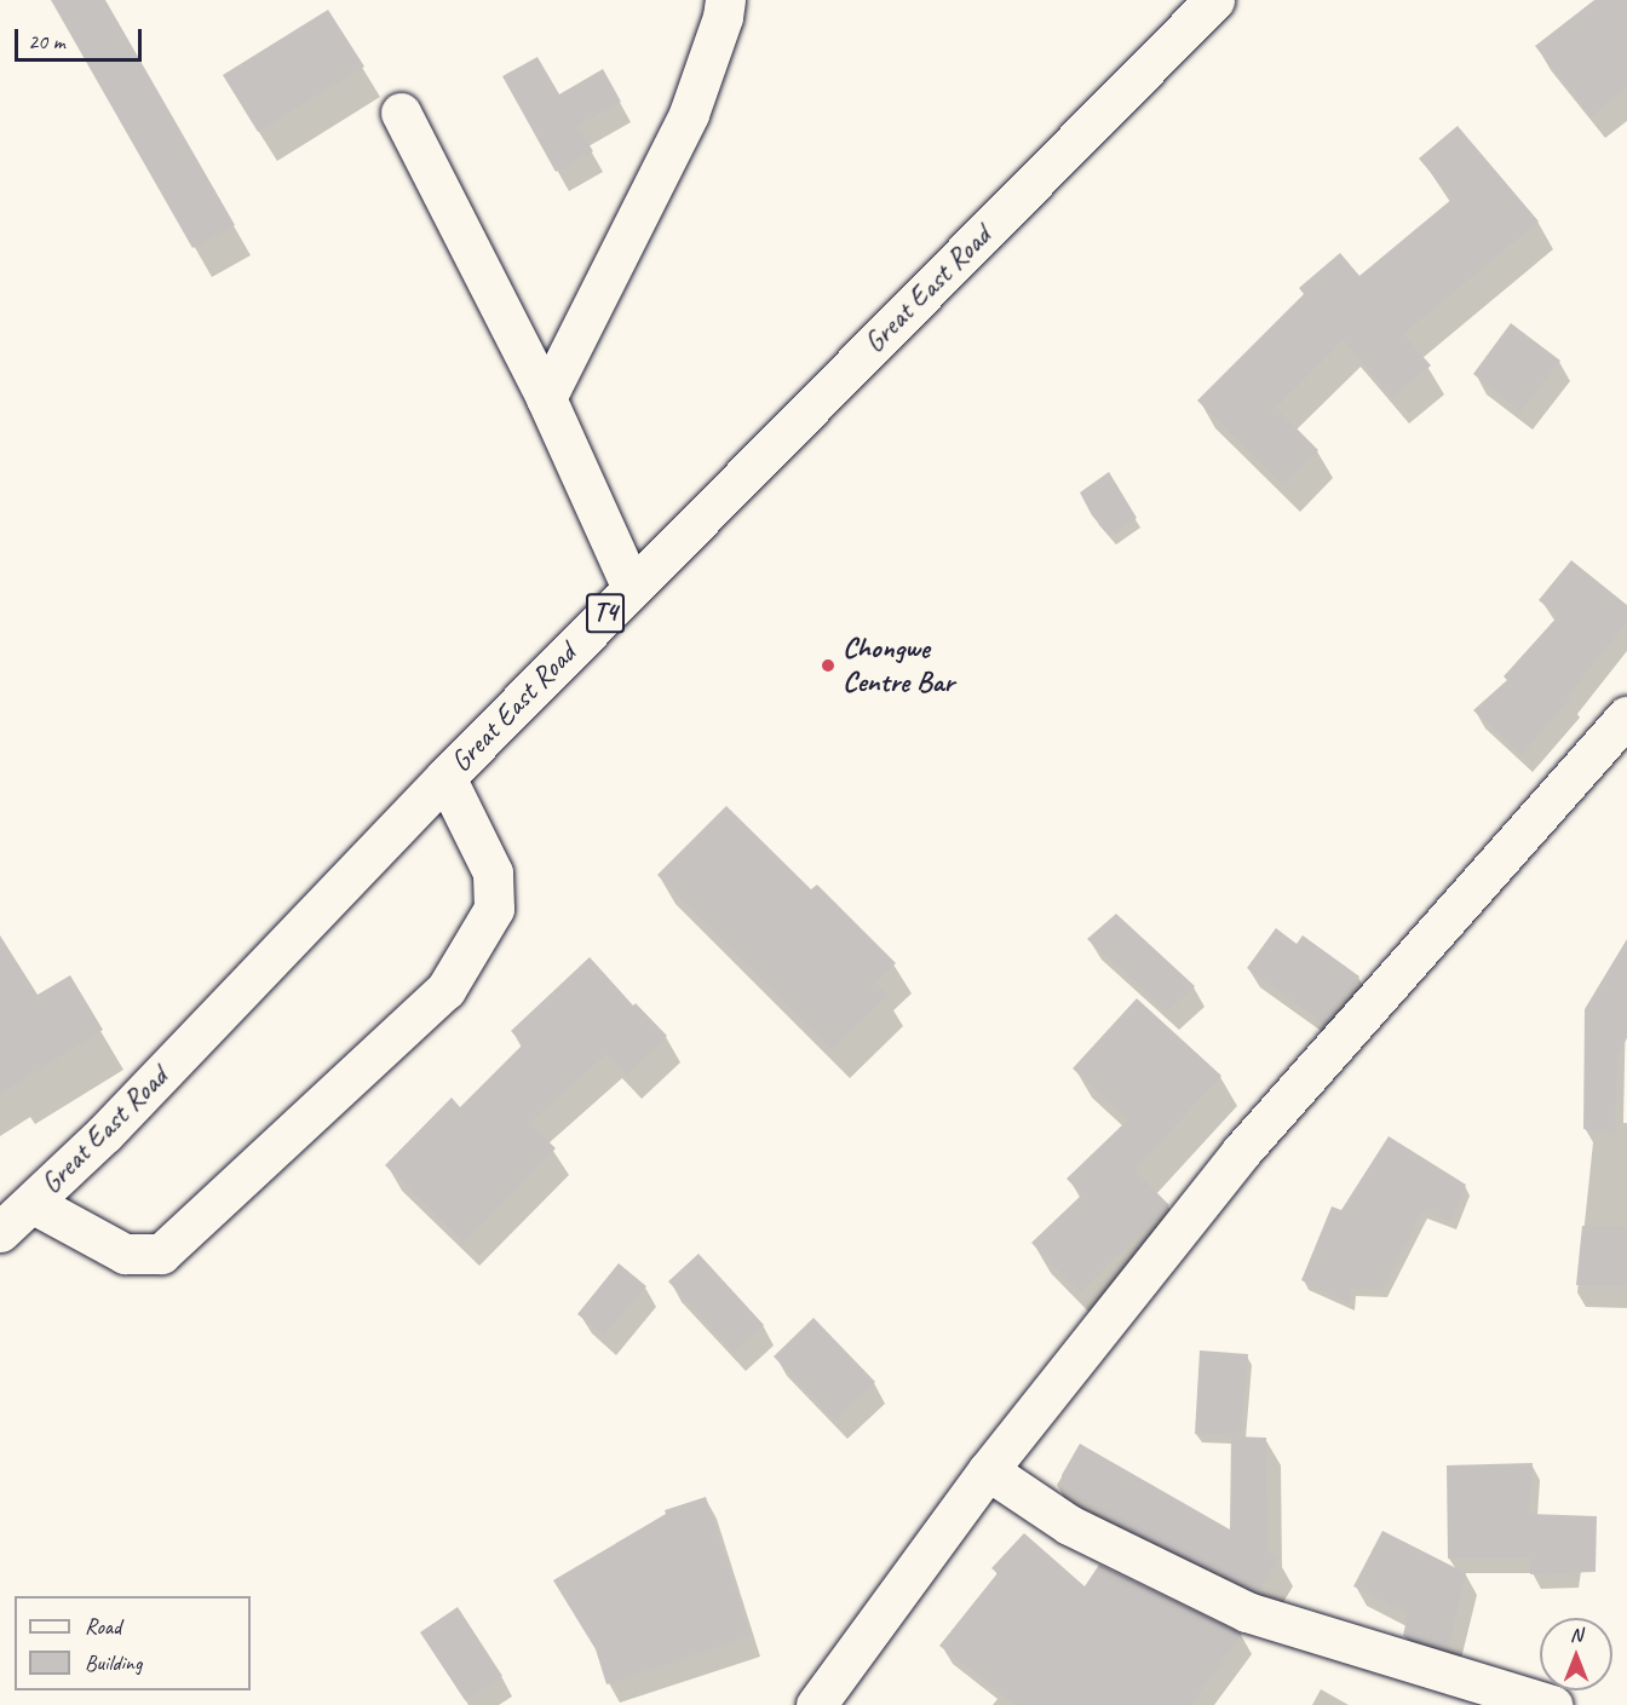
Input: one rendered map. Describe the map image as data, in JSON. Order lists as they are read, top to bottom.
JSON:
{
  "streets": {
    "main road": ["Great East Road", "T4"]
  },
  "places": ["Chongwe Centre Bar"],
  "legend": ["Road", "Building"],
  "scale_bar": "20 m",
  "north": "top"
}
